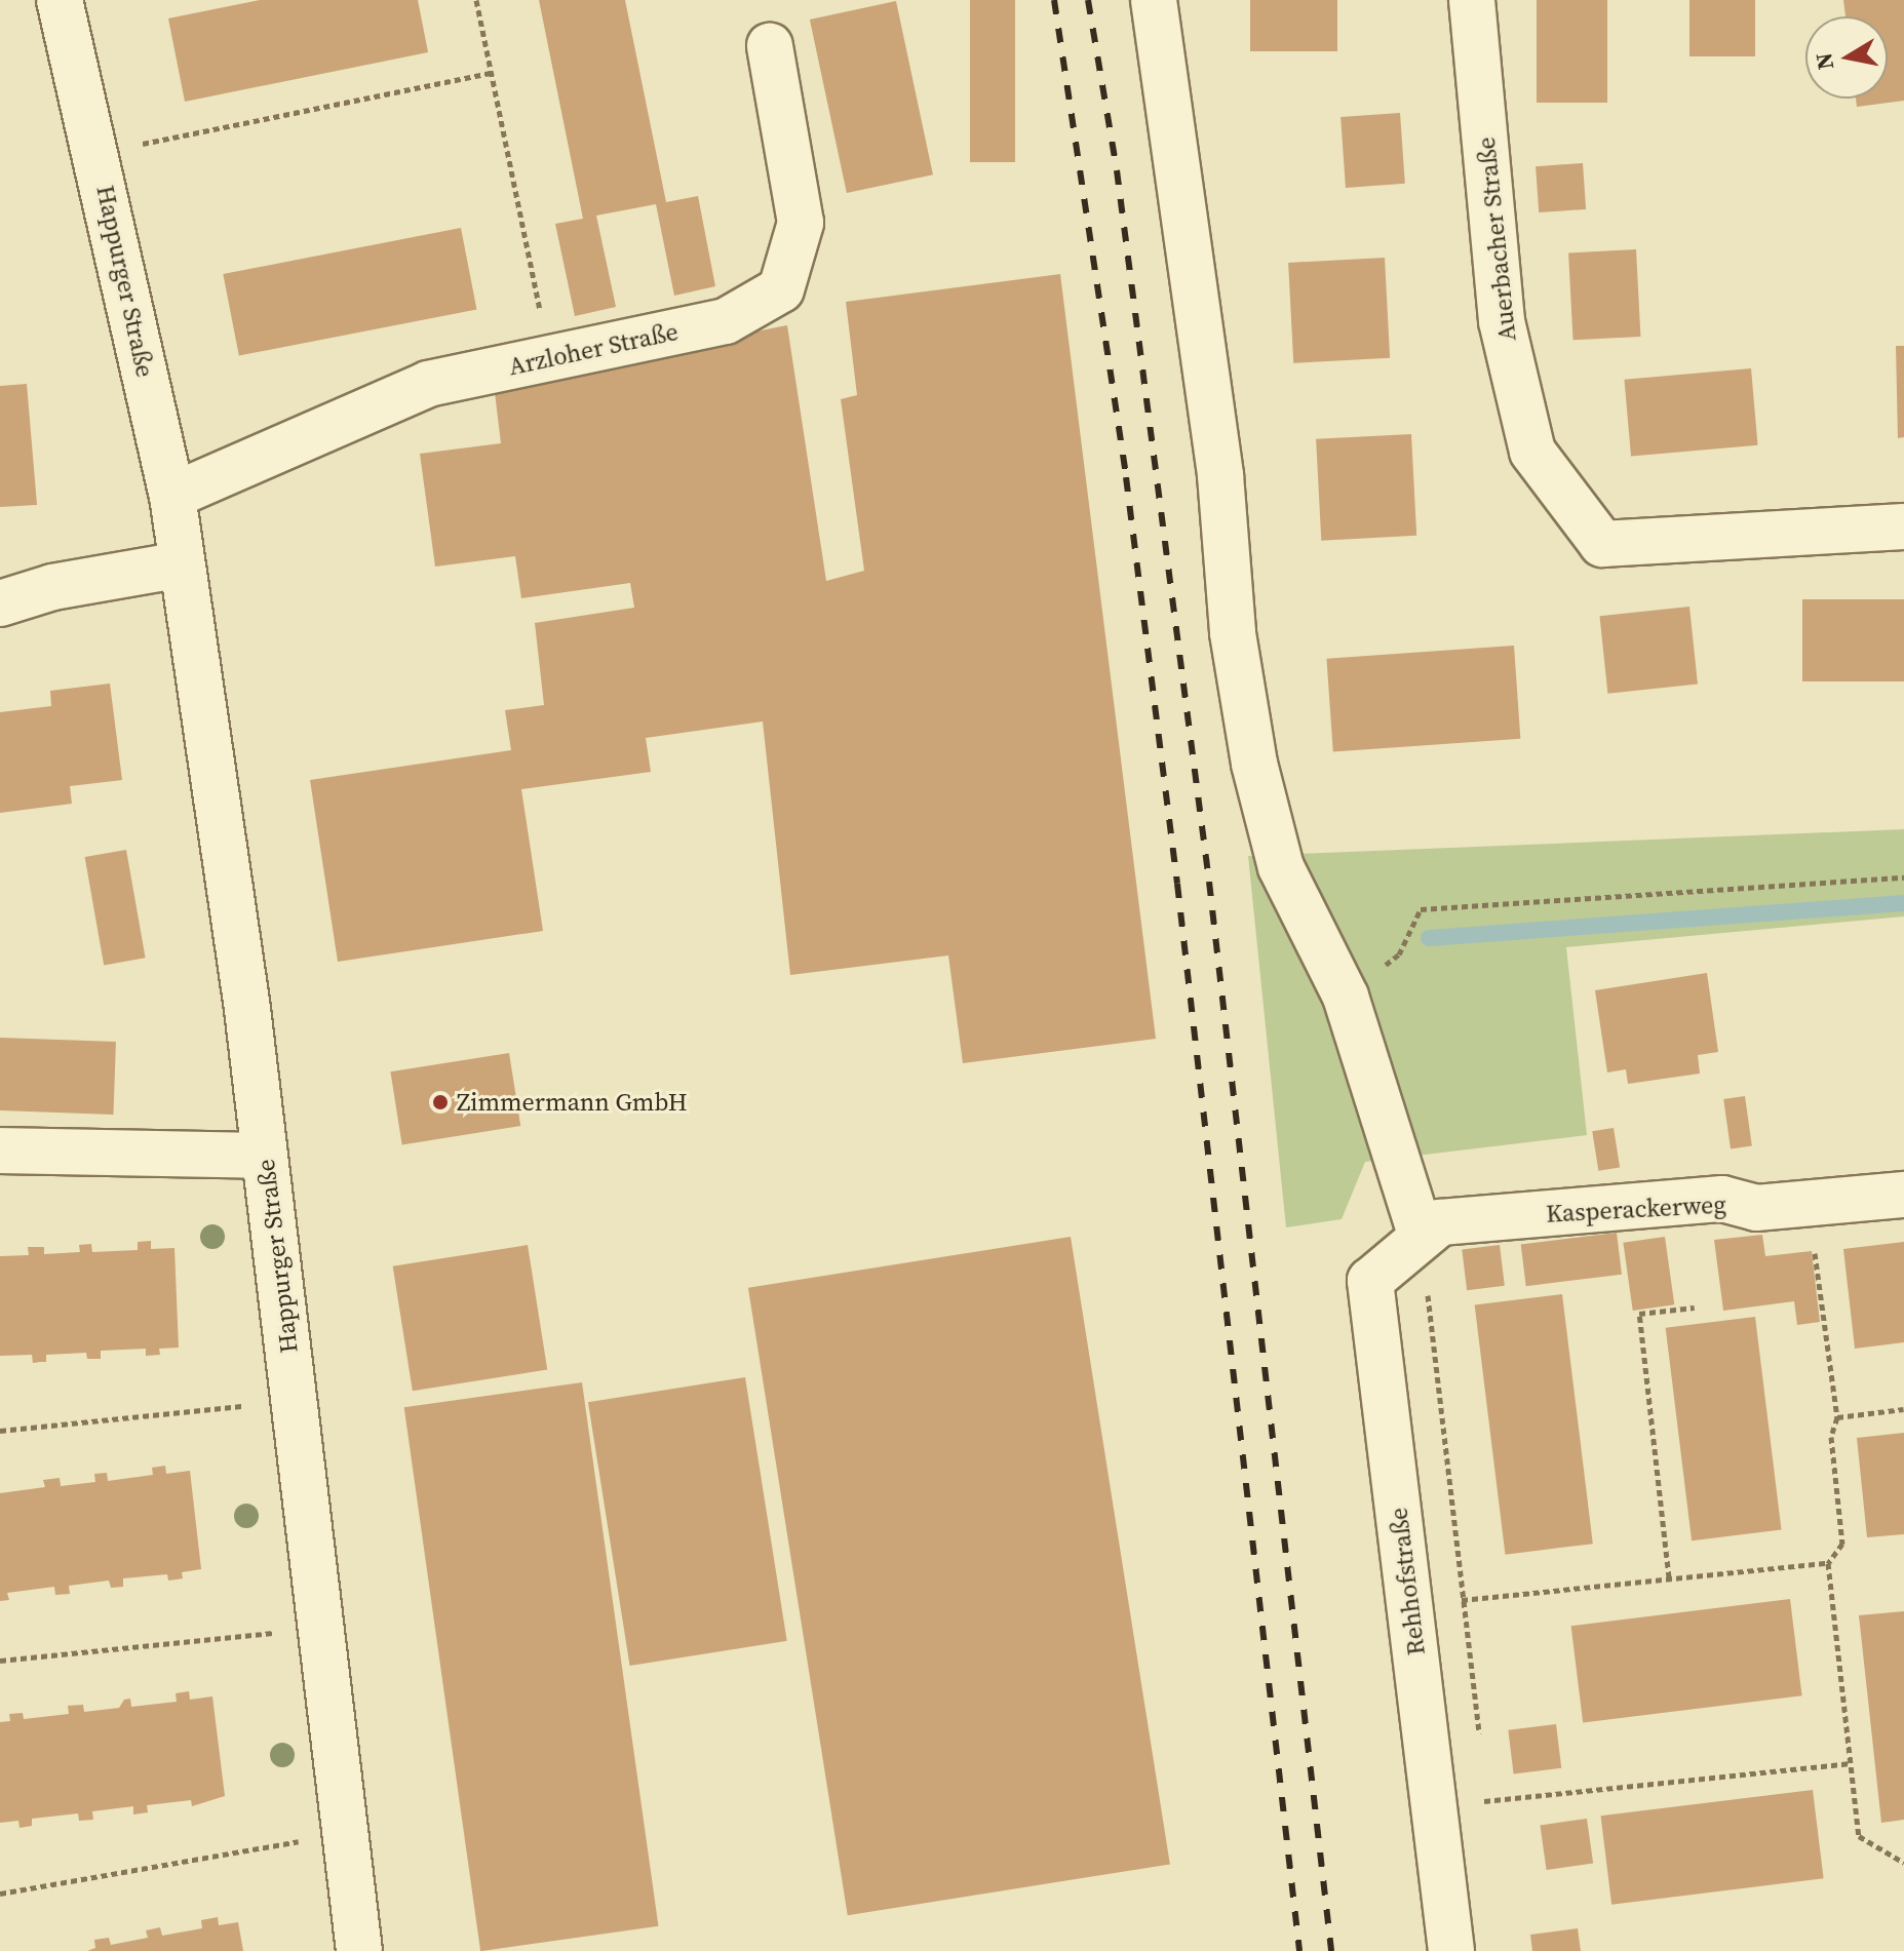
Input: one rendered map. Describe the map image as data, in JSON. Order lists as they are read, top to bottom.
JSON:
{
  "streets": {
    "street": [
      "Auerbacher Straße",
      "Happurger Straße",
      "Arzloher Straße",
      "Kasperackerweg",
      "Rehhofstraße"
    ]
  },
  "crossings": [
    ["Happurger Straße", "Arzloher Straße"],
    ["Kasperackerweg", "Rehhofstraße"]
  ],
  "places": ["Zimmermann GmbH"],
  "north": "left"
}
